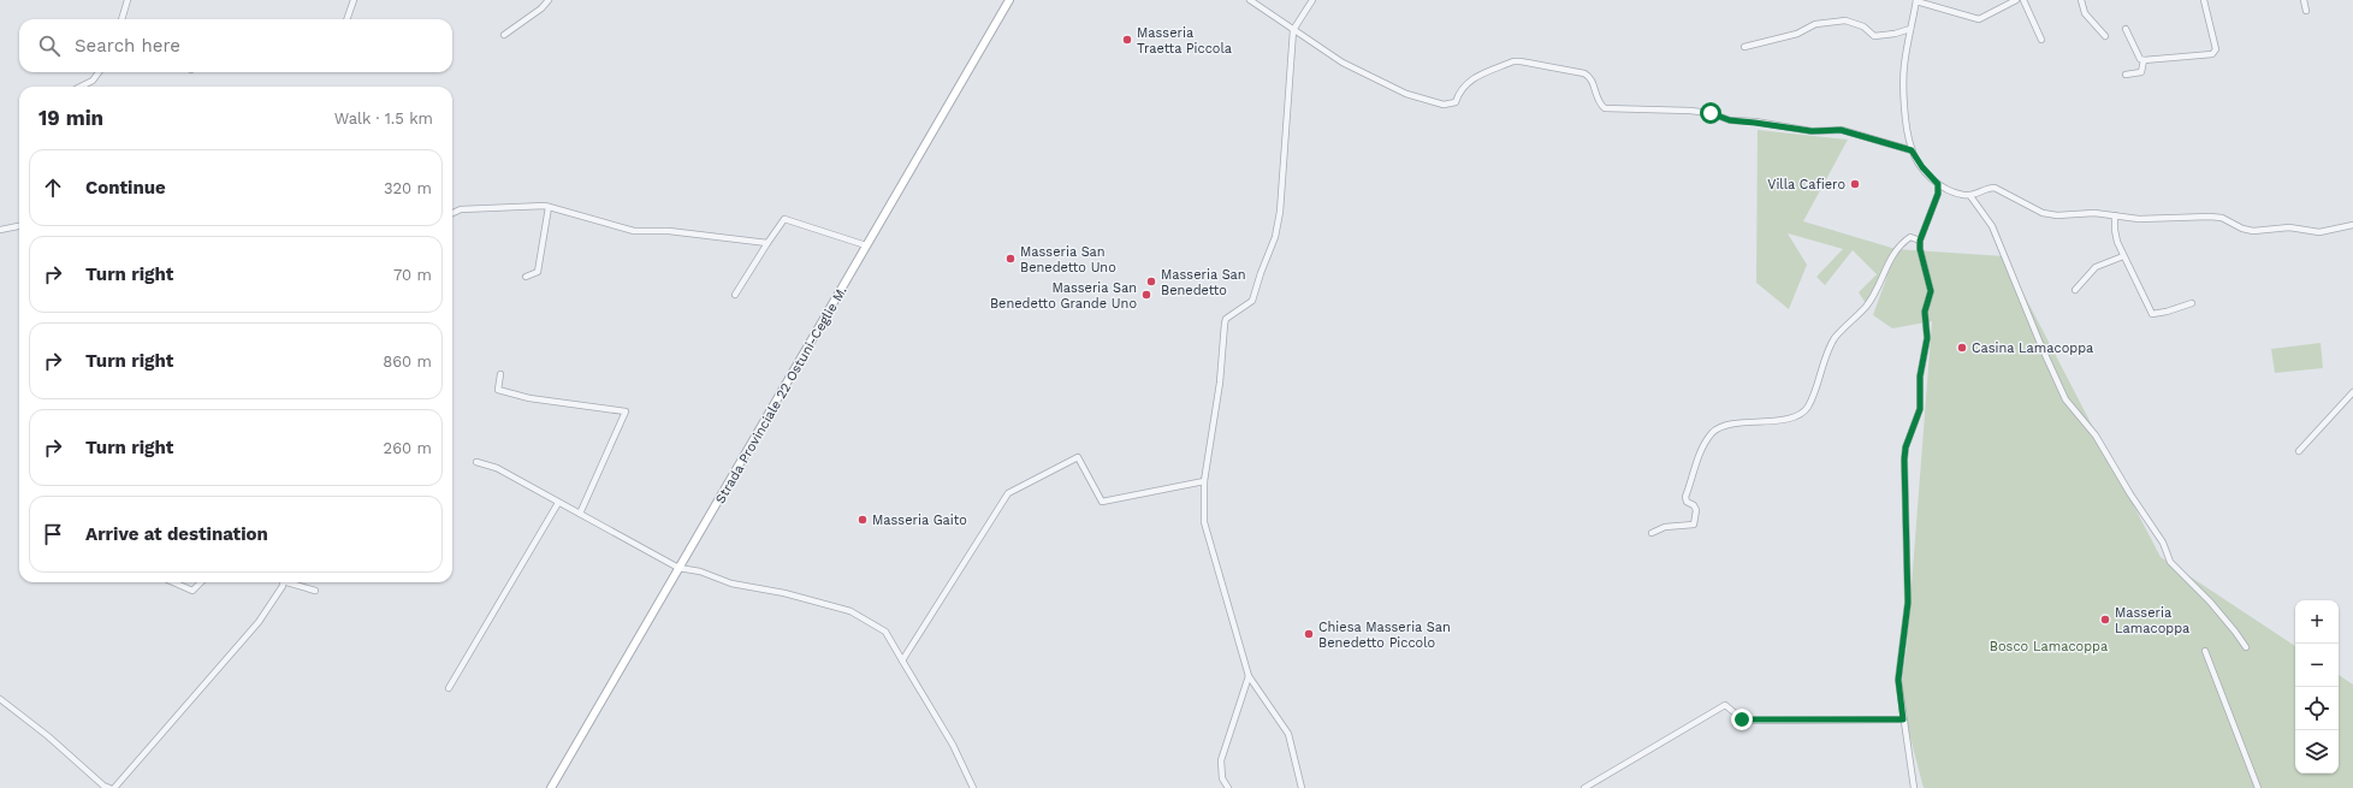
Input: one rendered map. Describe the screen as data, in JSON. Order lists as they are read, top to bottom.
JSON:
{
  "streets": {
    "main road": ["Strada Provinciale 22 Ostuni-Ceglie M."]
  },
  "parks": ["Bosco Lamacoppa"],
  "places": [
    "Masseria Traetta Piccola",
    "Villa Cafiero",
    "Masseria San Benedetto Uno",
    "Masseria San Benedetto",
    "Masseria San Benedetto Grande Uno",
    "Casina Lamacoppa",
    "Masseria Gaito",
    "Masseria Lamacoppa",
    "Chiesa Masseria San Benedetto Piccolo"
  ],
  "page": {
    "search": "Search here",
    "heading": ["19 min", "Walk · 1.5 km"],
    "list": [
      ["Continue", "320 m"],
      ["Turn right", "70 m"],
      ["Turn right", "860 m"],
      ["Turn right", "260 m"],
      "Arrive at destination"
    ],
    "map_buttons": ["+", "−"]
  }
}
